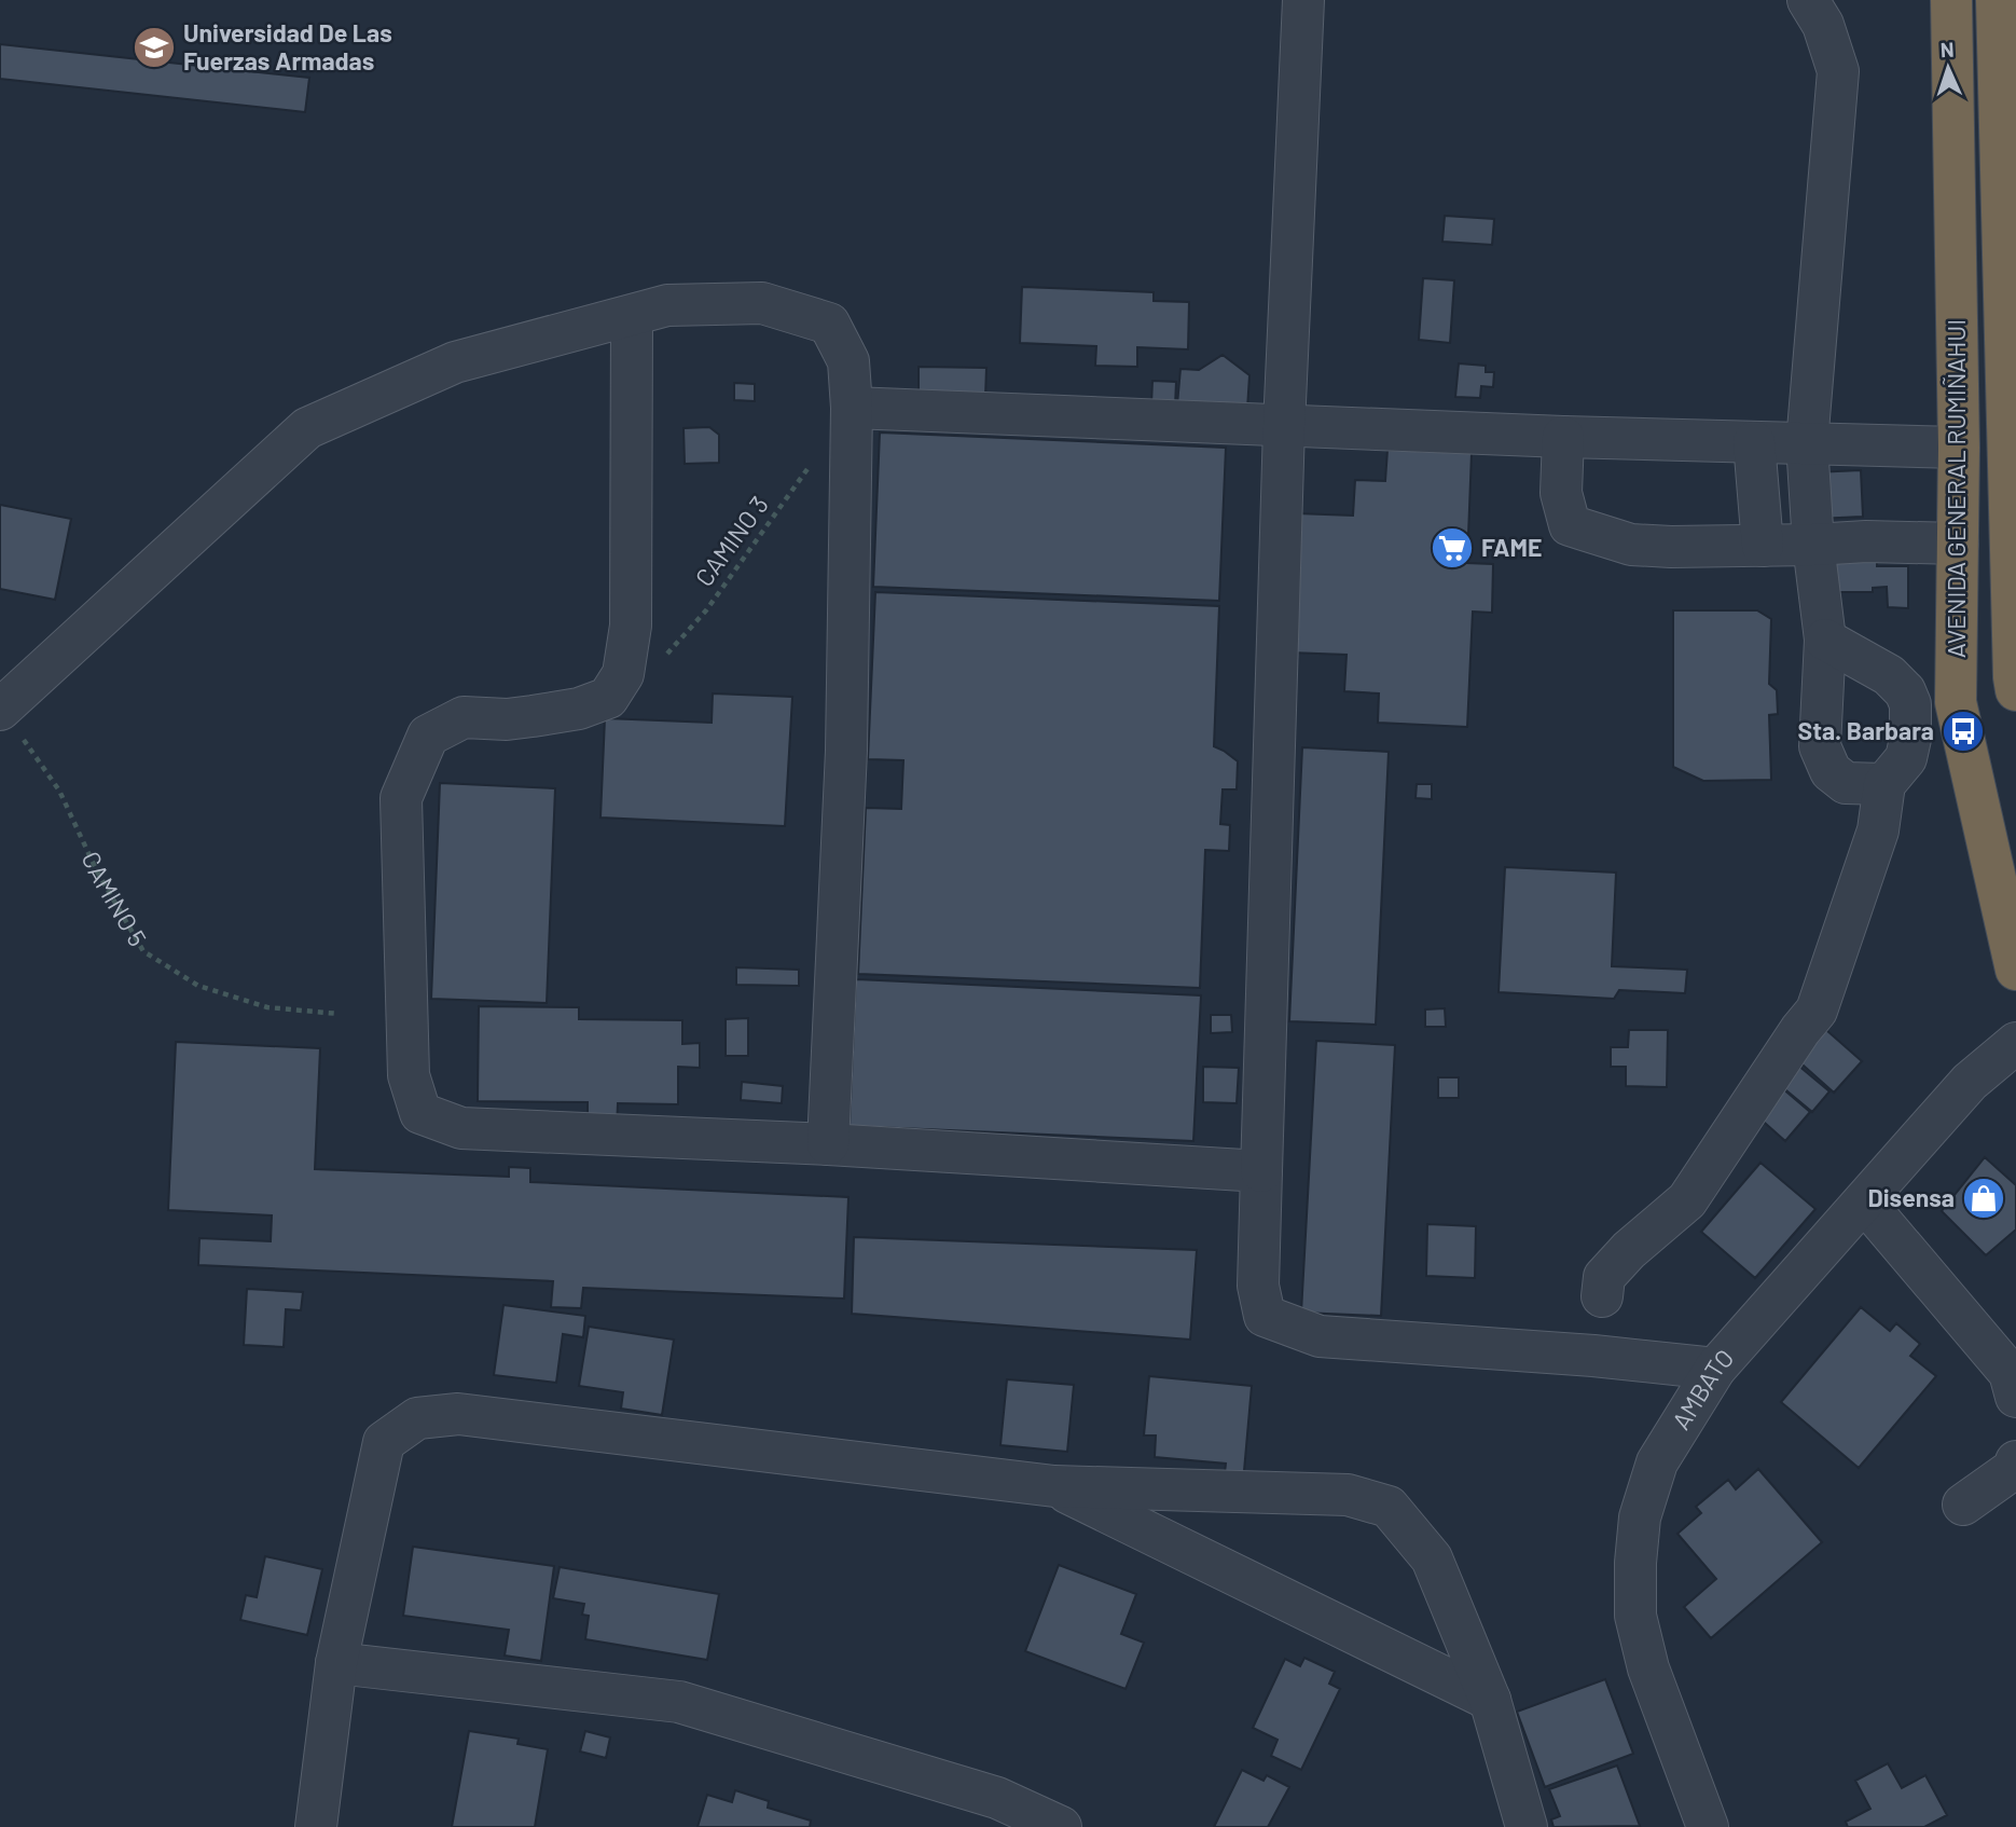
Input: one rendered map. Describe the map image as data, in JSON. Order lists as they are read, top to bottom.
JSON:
{
  "streets": {
    "highway": ["AVENIDA GENERAL RUMIÑAHUI"],
    "street": ["AMBATO"],
    "path": ["CAMINO 3", "CAMINO 5"]
  },
  "places": {
    "school or university": ["Universidad De Las Fuerzas Armadas"],
    "supermarket": ["FAME"],
    "bus stop": ["Sta. Barbara"],
    "shop": ["Disensa"]
  },
  "north": "top"
}
